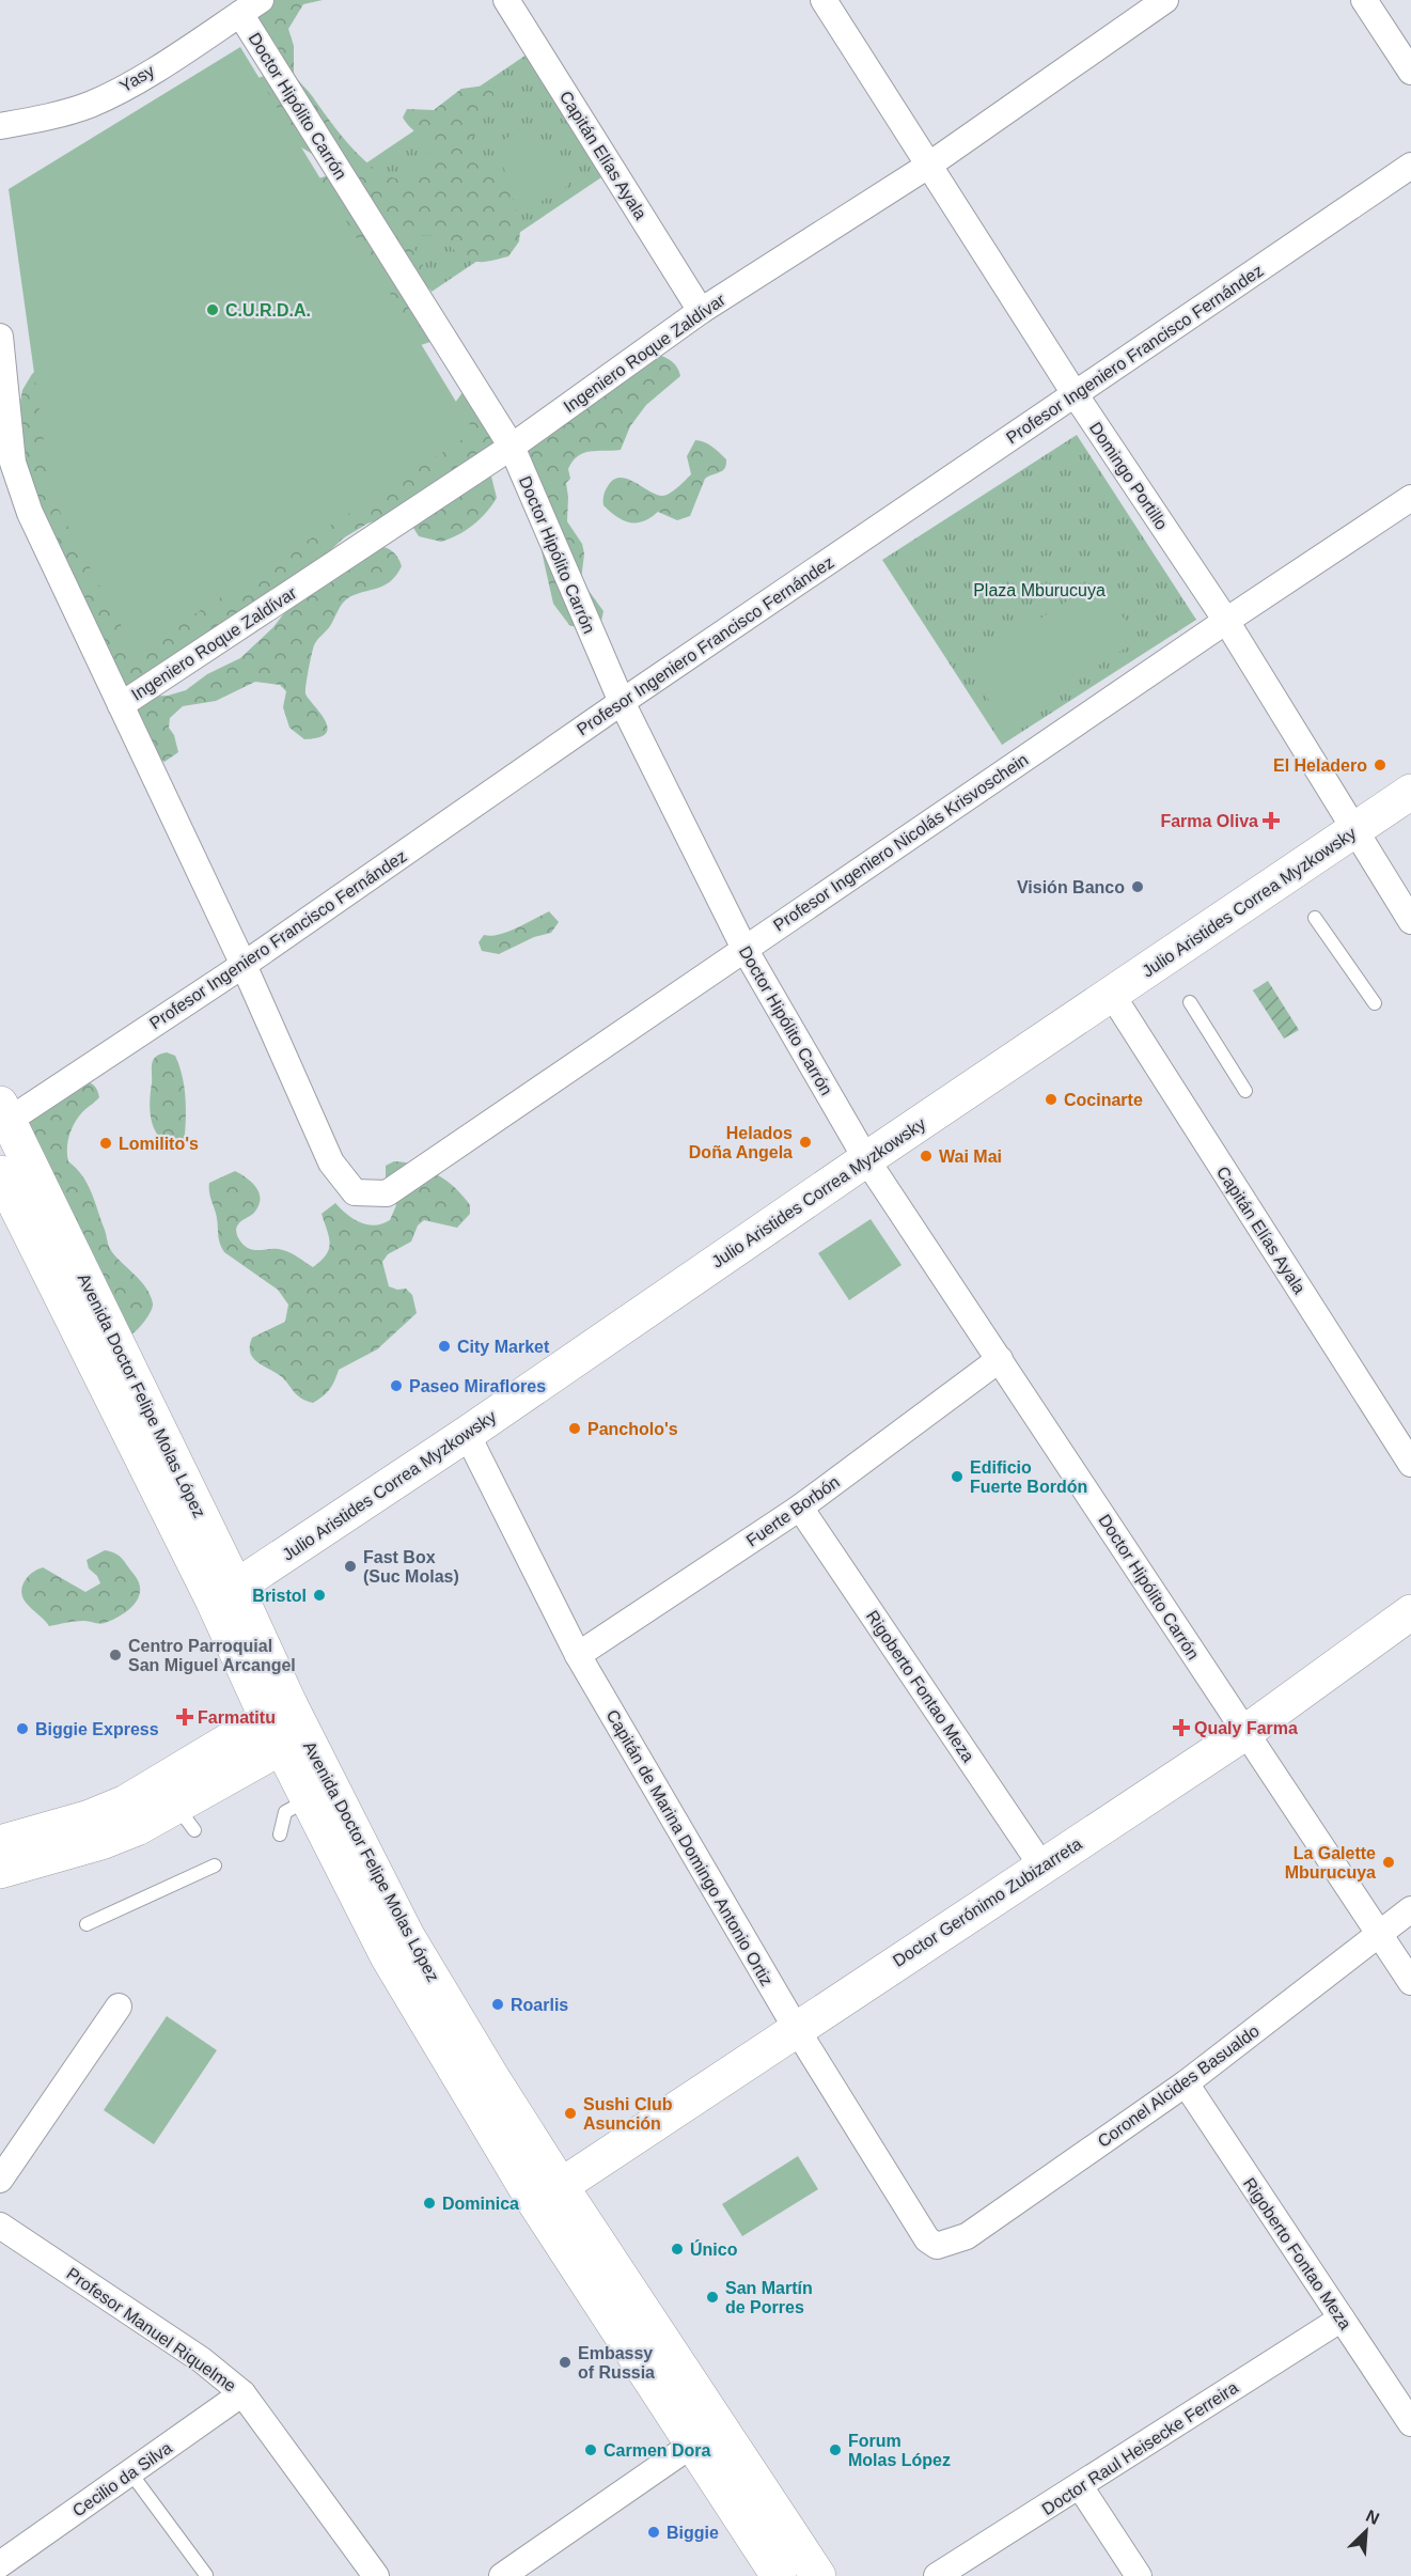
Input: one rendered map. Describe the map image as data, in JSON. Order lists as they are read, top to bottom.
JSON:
{
  "streets": {
    "main road": ["Julio Aristides Correa Myzkowsky", "Avenida Doctor Felipe Molas López", "Doctor Gerónimo Zubizarreta"],
    "street": [
      "Yasy",
      "Doctor Hipólito Carrón",
      "Capitán Elías Ayala",
      "Ingeniero Roque Zaldívar",
      "Profesor Ingeniero Francisco Fernández",
      "Domingo Portillo",
      "Profesor Ingeniero Nicolás Krisvoschein",
      "Fuerte Borbón",
      "Rigoberto Fontao Meza",
      "Capitán de Marina Domingo Antonio Ortiz",
      "Coronel Alcides Basualdo",
      "Profesor Manuel Riquelme",
      "Doctor Raul Heisecke Ferreira",
      "Cecilio da Silva"
    ]
  },
  "crossings": [
    ["Yasy", "Doctor Hipólito Carrón"],
    ["Doctor Hipólito Carrón", "Ingeniero Roque Zaldívar"],
    ["Doctor Hipólito Carrón", "Profesor Ingeniero Francisco Fernández"],
    ["Doctor Hipólito Carrón", "Profesor Ingeniero Nicolás Krisvoschein"],
    ["Doctor Hipólito Carrón", "Julio Aristides Correa Myzkowsky"],
    ["Doctor Hipólito Carrón", "Fuerte Borbón"],
    ["Doctor Hipólito Carrón", "Doctor Gerónimo Zubizarreta"],
    ["Doctor Hipólito Carrón", "Coronel Alcides Basualdo"],
    ["Capitán Elías Ayala", "Ingeniero Roque Zaldívar"],
    ["Capitán Elías Ayala", "Julio Aristides Correa Myzkowsky"],
    ["Ingeniero Roque Zaldívar", "Domingo Portillo"],
    ["Profesor Ingeniero Francisco Fernández", "Domingo Portillo"],
    ["Profesor Ingeniero Francisco Fernández", "Profesor Ingeniero Nicolás Krisvoschein"],
    ["Profesor Ingeniero Francisco Fernández", "Avenida Doctor Felipe Molas López"],
    ["Domingo Portillo", "Profesor Ingeniero Nicolás Krisvoschein"],
    ["Domingo Portillo", "Julio Aristides Correa Myzkowsky"],
    ["Julio Aristides Correa Myzkowsky", "Avenida Doctor Felipe Molas López"],
    ["Julio Aristides Correa Myzkowsky", "Capitán de Marina Domingo Antonio Ortiz"],
    ["Avenida Doctor Felipe Molas López", "Doctor Gerónimo Zubizarreta"],
    ["Fuerte Borbón", "Rigoberto Fontao Meza"],
    ["Fuerte Borbón", "Capitán de Marina Domingo Antonio Ortiz"],
    ["Rigoberto Fontao Meza", "Doctor Gerónimo Zubizarreta"],
    ["Rigoberto Fontao Meza", "Coronel Alcides Basualdo"],
    ["Rigoberto Fontao Meza", "Doctor Raul Heisecke Ferreira"],
    ["Capitán de Marina Domingo Antonio Ortiz", "Doctor Gerónimo Zubizarreta"],
    ["Capitán de Marina Domingo Antonio Ortiz", "Coronel Alcides Basualdo"],
    ["Profesor Manuel Riquelme", "Cecilio da Silva"]
  ],
  "parks": ["Plaza Mburucuya"],
  "places": {
    "other": [
      "C.U.R.D.A.",
      "El Heladero",
      "Visión Banco",
      "Cocinarte",
      "Helados Doña Angela",
      "Lomilito's",
      "Wai Mai",
      "City Market",
      "Paseo Miraflores",
      "Pancholo's",
      "Edificio Fuerte Bordón",
      "Fast Box (Suc Molas)",
      "Bristol",
      "Centro Parroquial San Miguel Arcangel",
      "Biggie Express",
      "La Galette Mburucuya",
      "Roarlis",
      "Sushi Club Asunción",
      "Dominica",
      "Único",
      "San Martín de Porres",
      "Embassy of Russia",
      "Carmen Dora",
      "Forum Molas López",
      "Biggie"
    ],
    "health": ["Farma Oliva", "Farmatitu", "Qualy Farma"]
  },
  "north": "top right"
}
